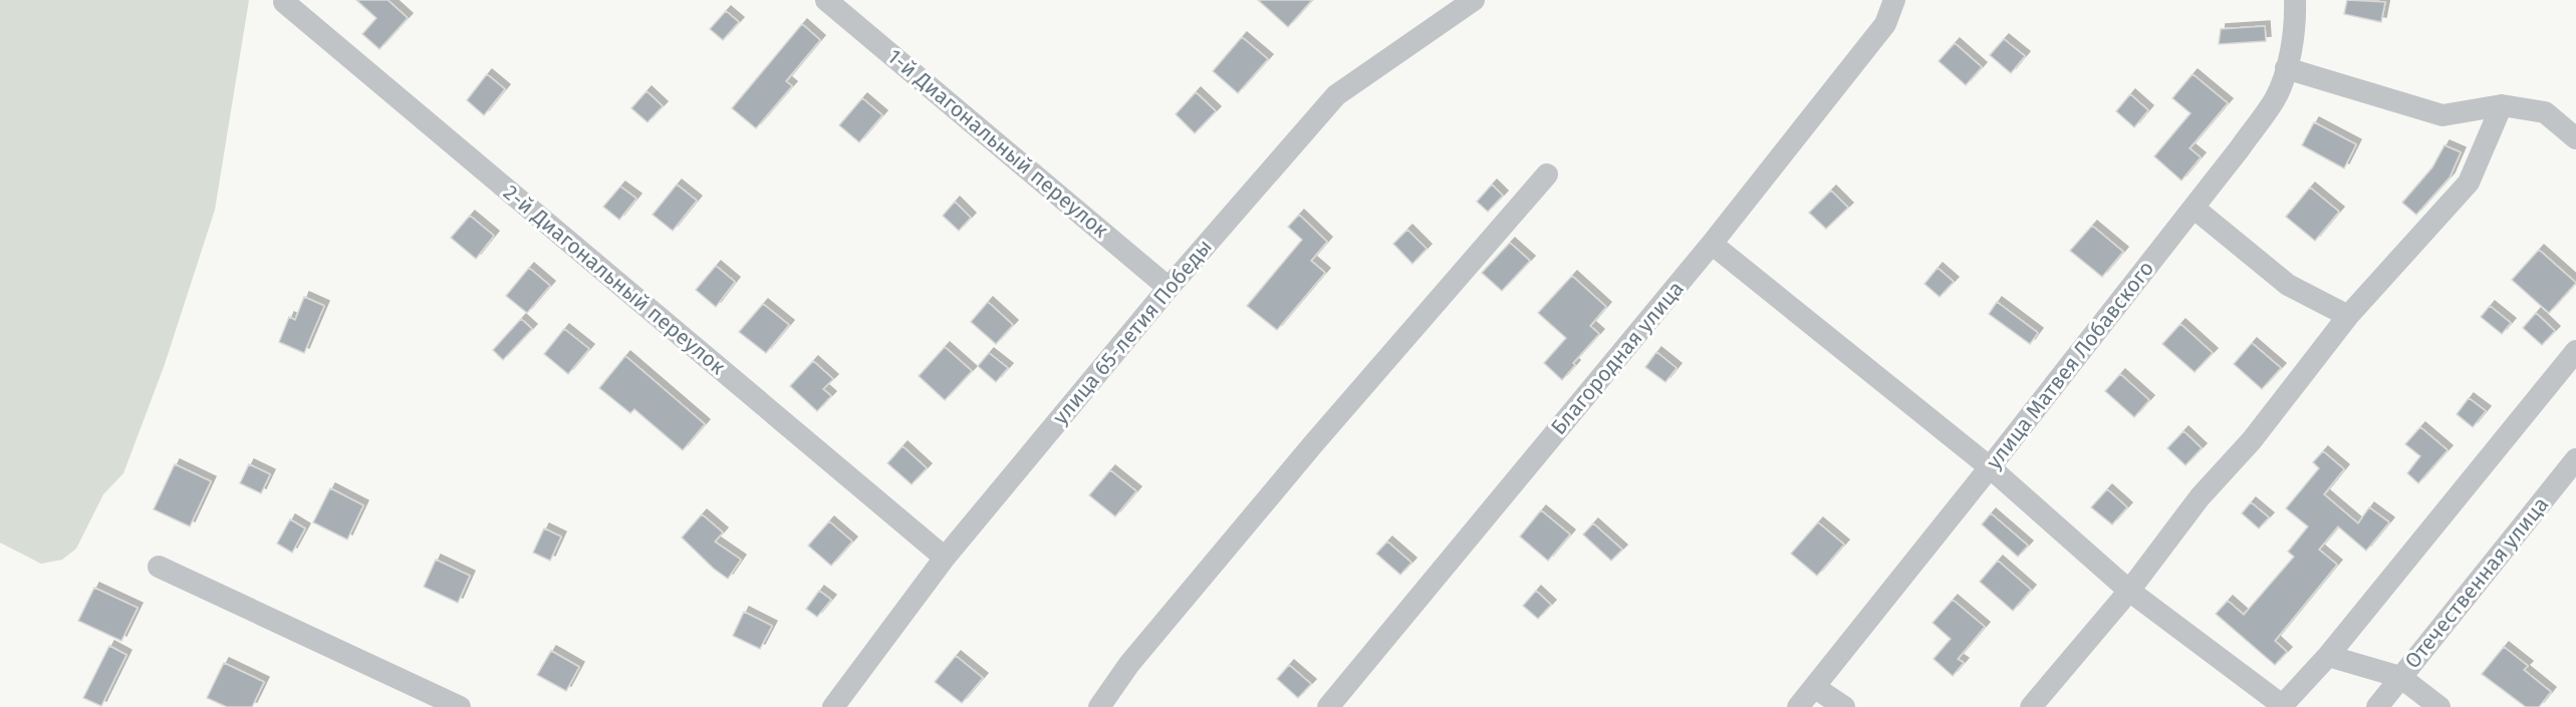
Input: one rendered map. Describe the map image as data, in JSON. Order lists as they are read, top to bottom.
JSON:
{
  "streets": {
    "street": [
      "1-й Диагональный переулок",
      "2-й Диагональный переулок",
      "улица 65-летия Победы",
      "Благородная улица",
      "улица Матвея Лобавского",
      "Отечественная улица"
    ]
  },
  "crossings": [
    ["1-й Диагональный переулок", "улица 65-летия Победы"],
    ["2-й Диагональный переулок", "улица 65-летия Победы"]
  ]
}
